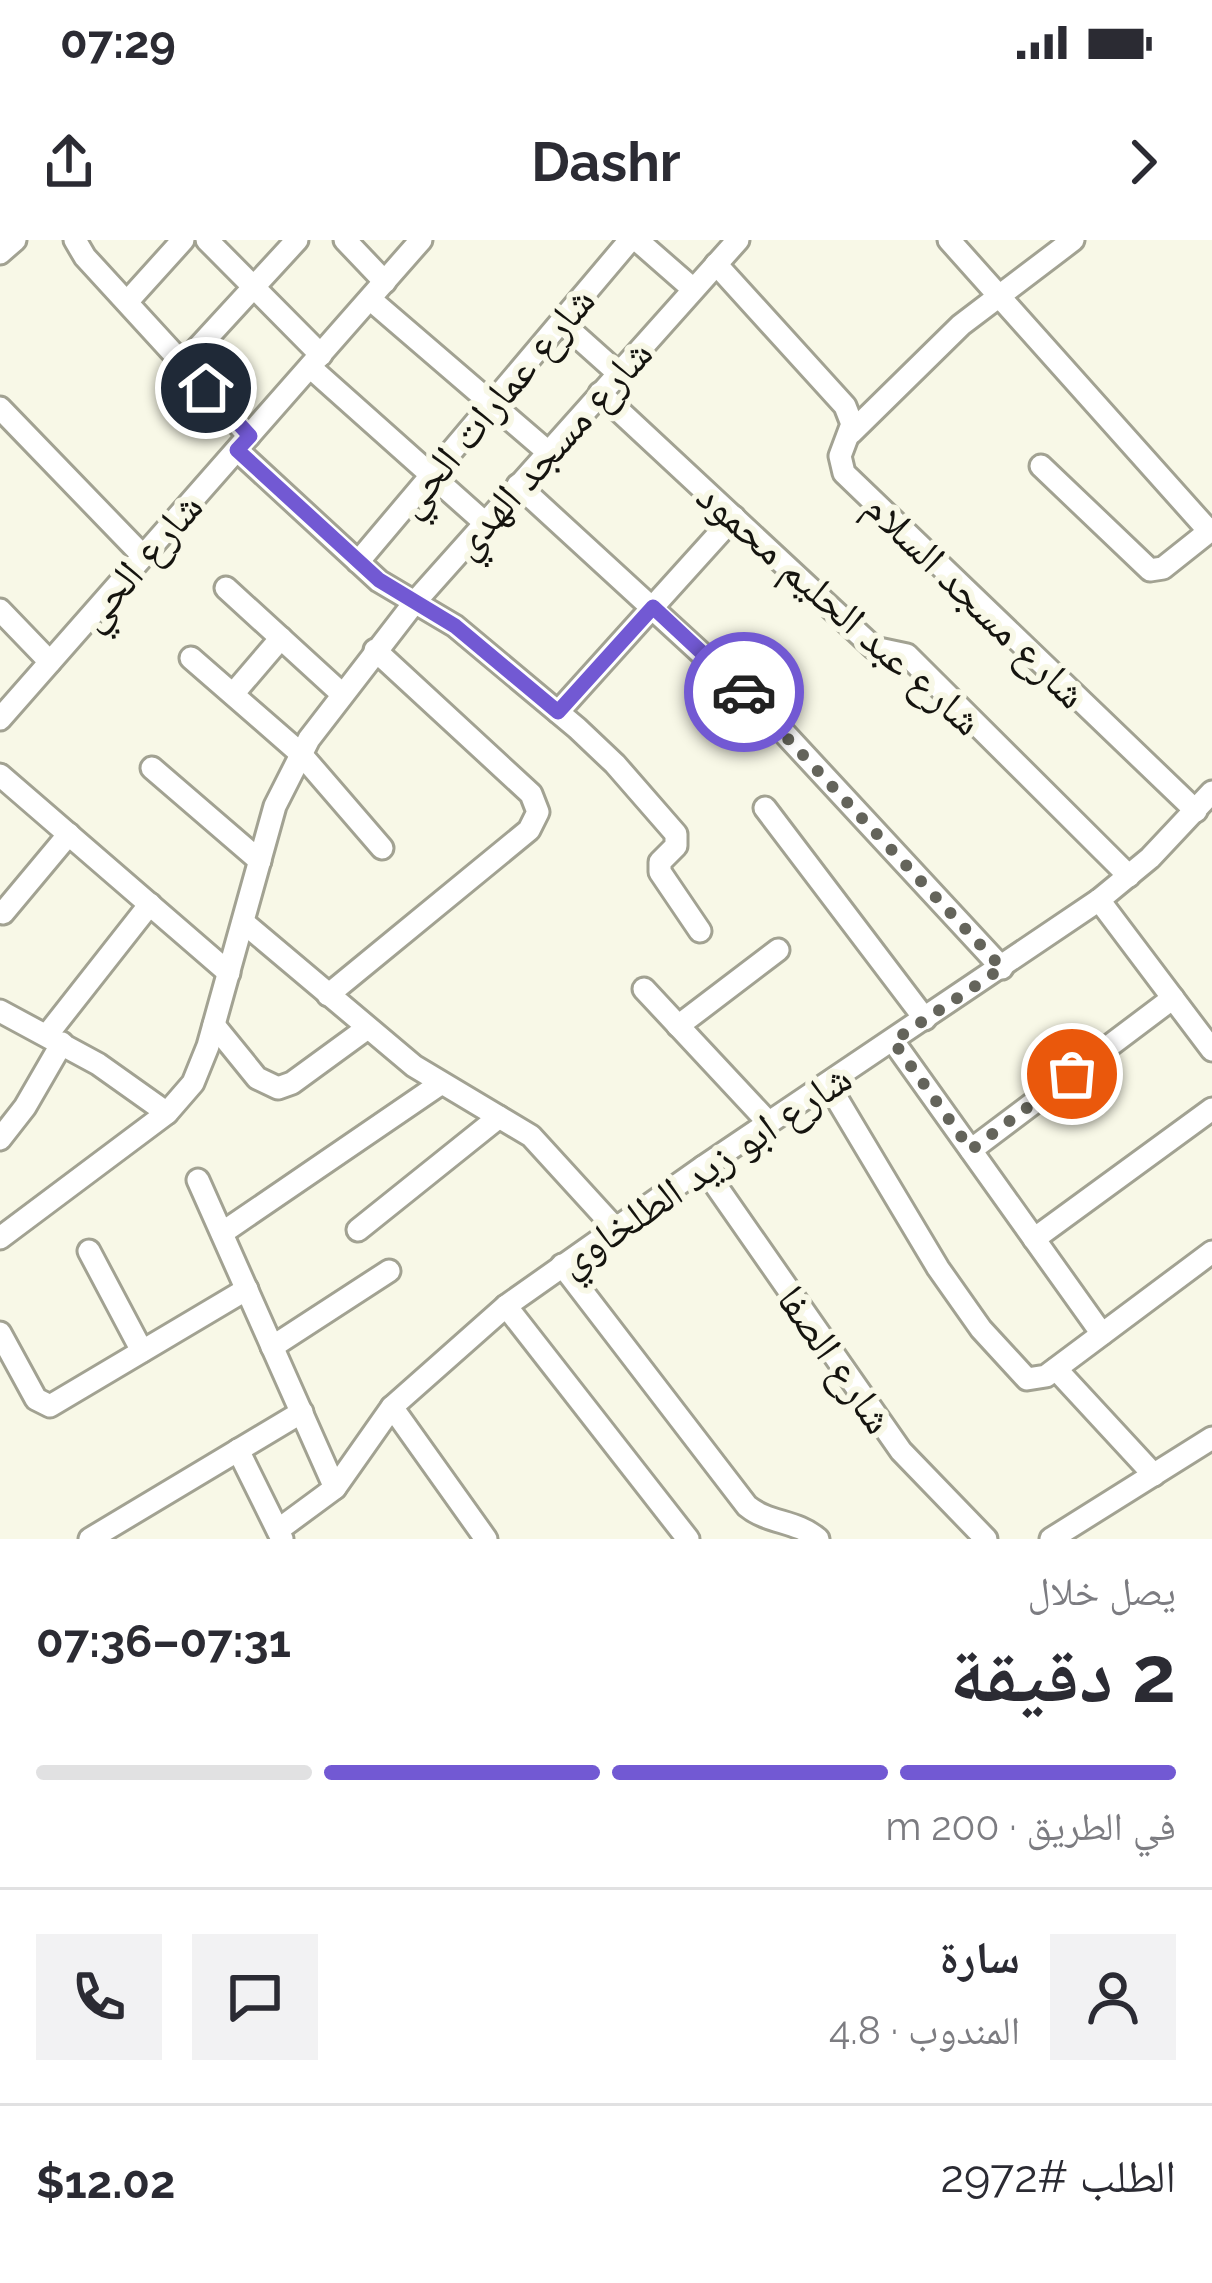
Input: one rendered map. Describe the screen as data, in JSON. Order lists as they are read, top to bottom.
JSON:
{
  "streets": {
    "street": [
      "شارع عمارات الحي",
      "شارع مسجد الهدي",
      "شارع الحي",
      "شارع مسجد السلام",
      "شارع عبد الحليم محمود",
      "شارع ابو زيد الطلخاوي",
      "شارع الصفا"
    ]
  },
  "crossings": [
    ["شارع مسجد الهدي", "شارع مسجد السلام"],
    ["شارع مسجد الهدي", "شارع عبد الحليم محمود"],
    ["شارع مسجد السلام", "شارع ابو زيد الطلخاوي"],
    ["شارع عبد الحليم محمود", "شارع ابو زيد الطلخاوي"],
    ["شارع ابو زيد الطلخاوي", "شارع الصفا"]
  ],
  "page": {
    "status": "07:29",
    "header": "Dashr",
    "heading": ["2 دقيقة", "يصل خلال", "07:31–07:36"],
    "panel": [
      "سارة",
      "المندوب · 4.8",
      "الطلب #2972",
      "$12.02"
    ],
    "bar": "في الطريق · 200 m"
  }
}
